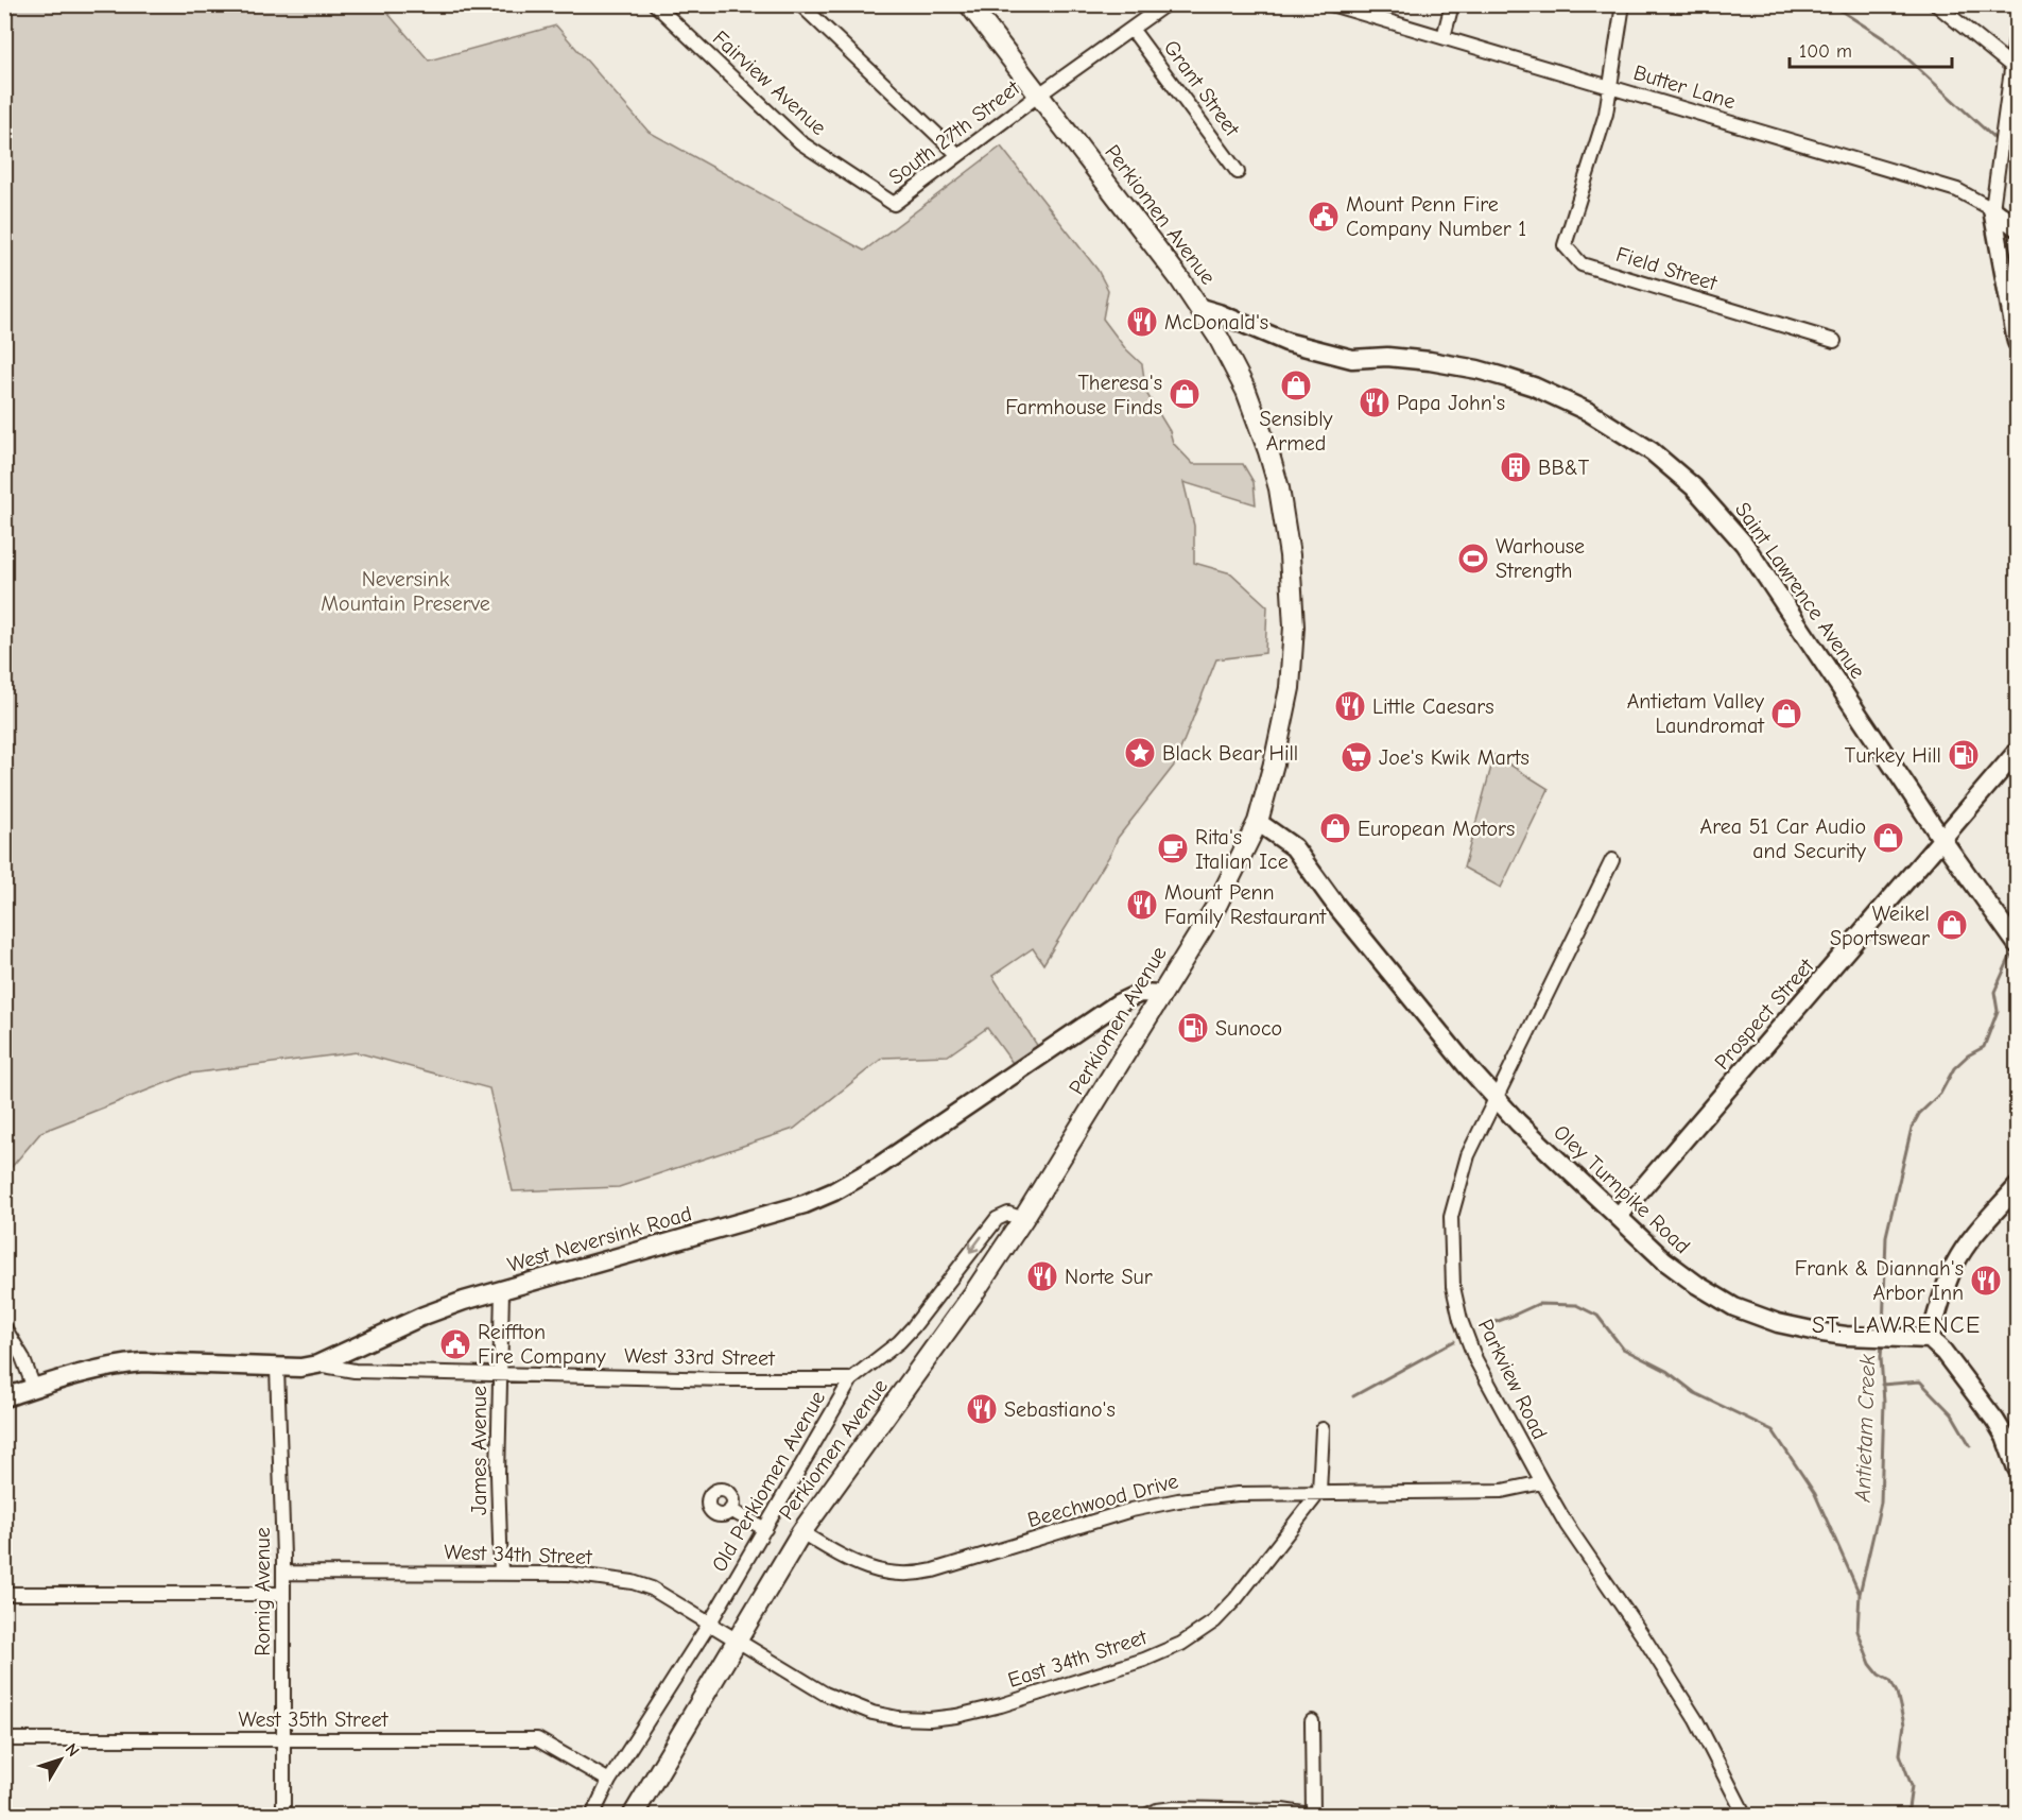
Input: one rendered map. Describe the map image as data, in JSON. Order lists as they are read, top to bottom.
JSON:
{
  "streets": {
    "main road": ["Perkiomen Avenue"],
    "street": [
      "Fairview Avenue",
      "Butter Lane",
      "Grant Street",
      "South 27th Street",
      "Field Street",
      "Saint Lawrence Avenue",
      "Prospect Street",
      "Oley Turnpike Road",
      "West Neversink Road",
      "West 33rd Street",
      "Parkview Road",
      "James Avenue",
      "Old Perkiomen Avenue",
      "Beechwood Drive",
      "West 34th Street",
      "Romig Avenue",
      "East 34th Street",
      "West 35th Street"
    ]
  },
  "crossings": [
    ["Fairview Avenue", "South 27th Street"],
    ["Butter Lane", "Field Street"],
    ["Grant Street", "South 27th Street"],
    ["South 27th Street", "Perkiomen Avenue"],
    ["Perkiomen Avenue", "Saint Lawrence Avenue"],
    ["Perkiomen Avenue", "Oley Turnpike Road"],
    ["Perkiomen Avenue", "West Neversink Road"],
    ["Perkiomen Avenue", "Old Perkiomen Avenue"],
    ["Perkiomen Avenue", "Beechwood Drive"],
    ["Perkiomen Avenue", "West 34th Street"],
    ["Perkiomen Avenue", "East 34th Street"],
    ["Saint Lawrence Avenue", "Prospect Street"],
    ["Prospect Street", "Oley Turnpike Road"],
    ["Oley Turnpike Road", "Parkview Road"],
    ["West Neversink Road", "West 33rd Street"],
    ["West Neversink Road", "James Avenue"],
    ["West Neversink Road", "Romig Avenue"],
    ["West 33rd Street", "James Avenue"],
    ["West 33rd Street", "Old Perkiomen Avenue"],
    ["Parkview Road", "Beechwood Drive"],
    ["James Avenue", "West 34th Street"],
    ["Old Perkiomen Avenue", "West 34th Street"],
    ["Old Perkiomen Avenue", "West 35th Street"],
    ["Beechwood Drive", "East 34th Street"],
    ["West 34th Street", "Romig Avenue"],
    ["West 34th Street", "East 34th Street"],
    ["Romig Avenue", "West 35th Street"]
  ],
  "districts": ["ST. LAWRENCE"],
  "water": ["Antietam Creek"],
  "parks": ["Neversink Mountain Preserve"],
  "places": {
    "public building": ["Mount Penn Fire Company Number 1", "Reiffton Fire Company"],
    "restaurant": [
      "McDonald's",
      "Papa John's",
      "Little Caesars",
      "Mount Penn Family Restaurant",
      "Norte Sur",
      "Frank & Diannah's Arbor Inn",
      "Sebastiano's"
    ],
    "shop": [
      "Sensibly Armed",
      "Theresa's Farmhouse Finds",
      "Antietam Valley Laundromat",
      "European Motors",
      "Area 51 Car Audio and Security",
      "Weikel Sportswear"
    ],
    "building": ["BB&T"],
    "sports": ["Warhouse Strength"],
    "place": ["Black Bear Hill"],
    "fuel station": ["Turkey Hill", "Sunoco"],
    "supermarket": ["Joe's Kwik Marts"],
    "cafe": ["Rita's Italian Ice"]
  },
  "scale_bar": "100 m",
  "north": "top right"
}
